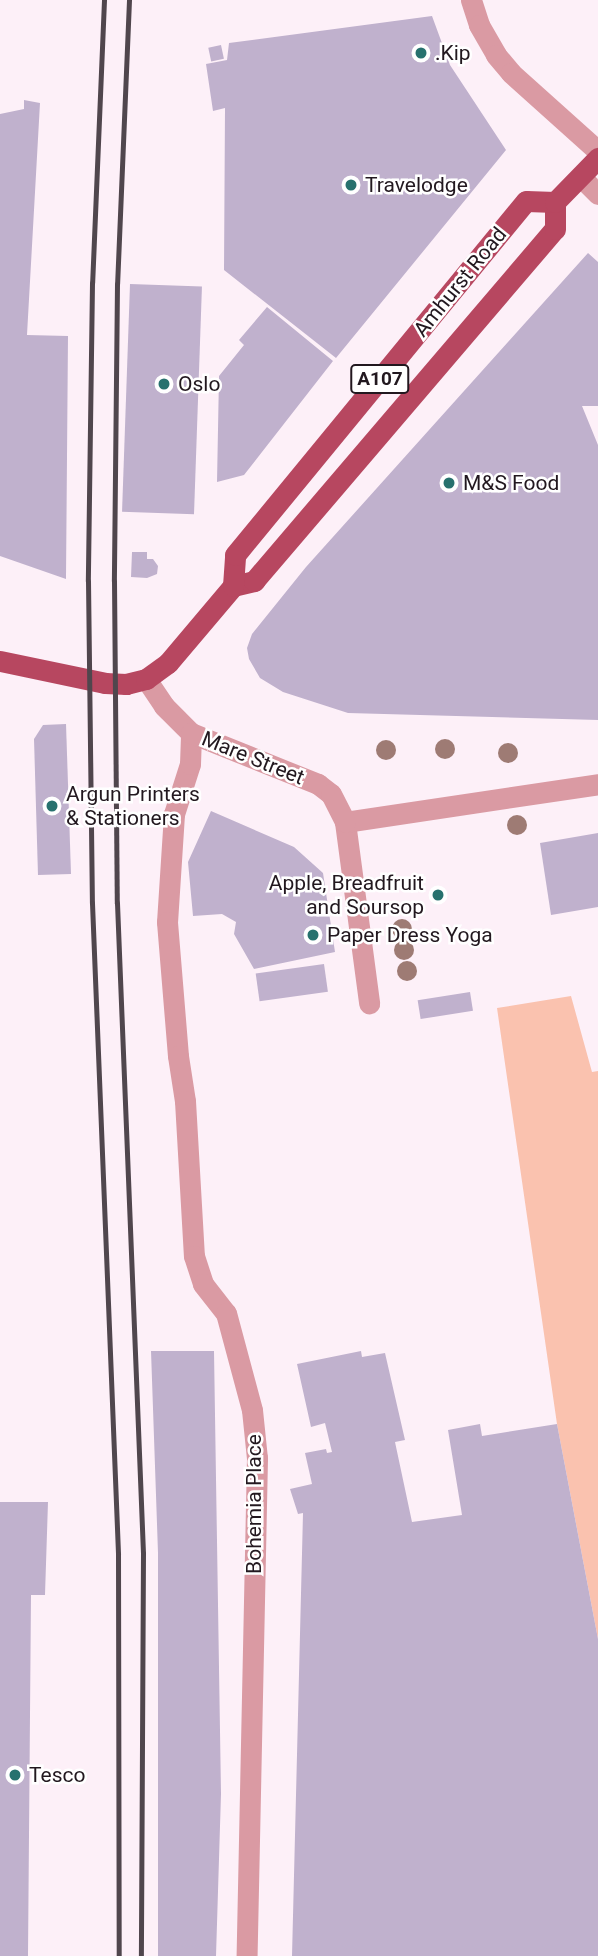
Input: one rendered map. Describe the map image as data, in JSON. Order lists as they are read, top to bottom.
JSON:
{
  "streets": {
    "main road": ["Amhurst Road", "A107"],
    "street": ["Mare Street", "Bohemia Place"]
  },
  "crossings": [
    ["Amhurst Road", "Mare Street"],
    ["Mare Street", "Bohemia Place"]
  ],
  "places": [
    ".Kip",
    "Travelodge",
    "Oslo",
    "M&S Food",
    "Argun Printers & Stationers",
    "Apple, Breadfruit and Soursop",
    "Paper Dress Yoga",
    "Tesco"
  ]
}
